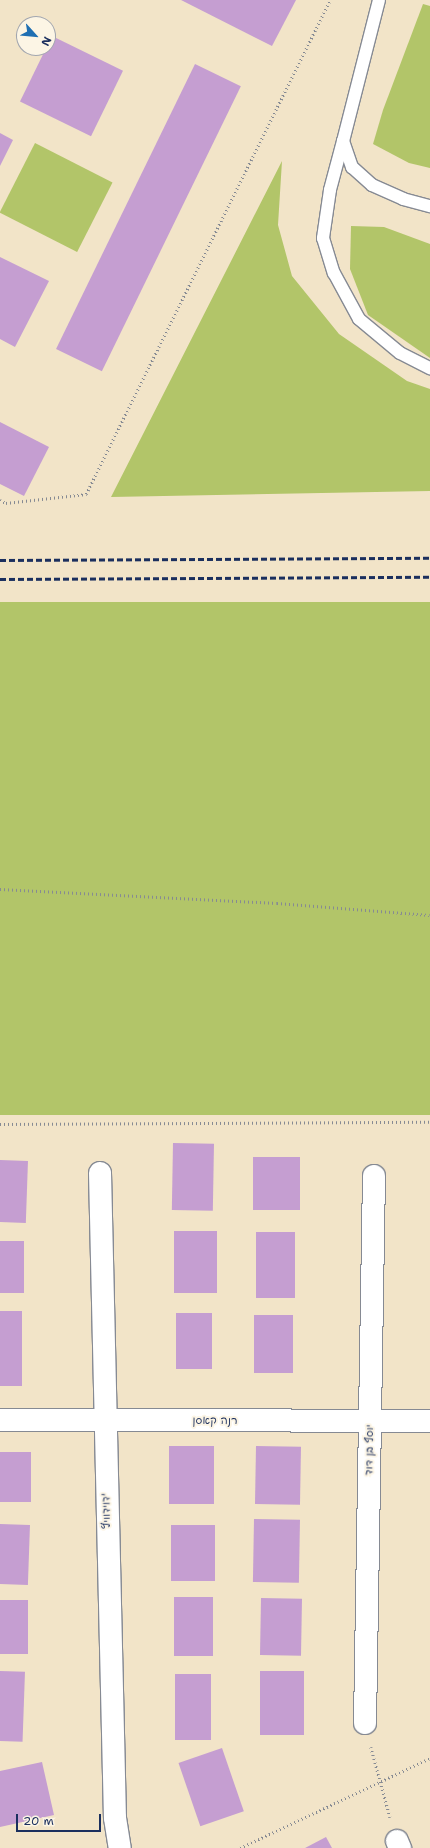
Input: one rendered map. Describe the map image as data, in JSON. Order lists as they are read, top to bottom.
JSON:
{
  "streets": {
    "street": ["רנה קאסן", "יוסף בן דוד", "דוידוויץ'"]
  },
  "crossings": [
    ["רנה קאסן", "יוסף בן דוד"],
    ["רנה קאסן", "דוידוויץ'"]
  ],
  "scale_bar": "20 m",
  "north": "bottom right"
}
